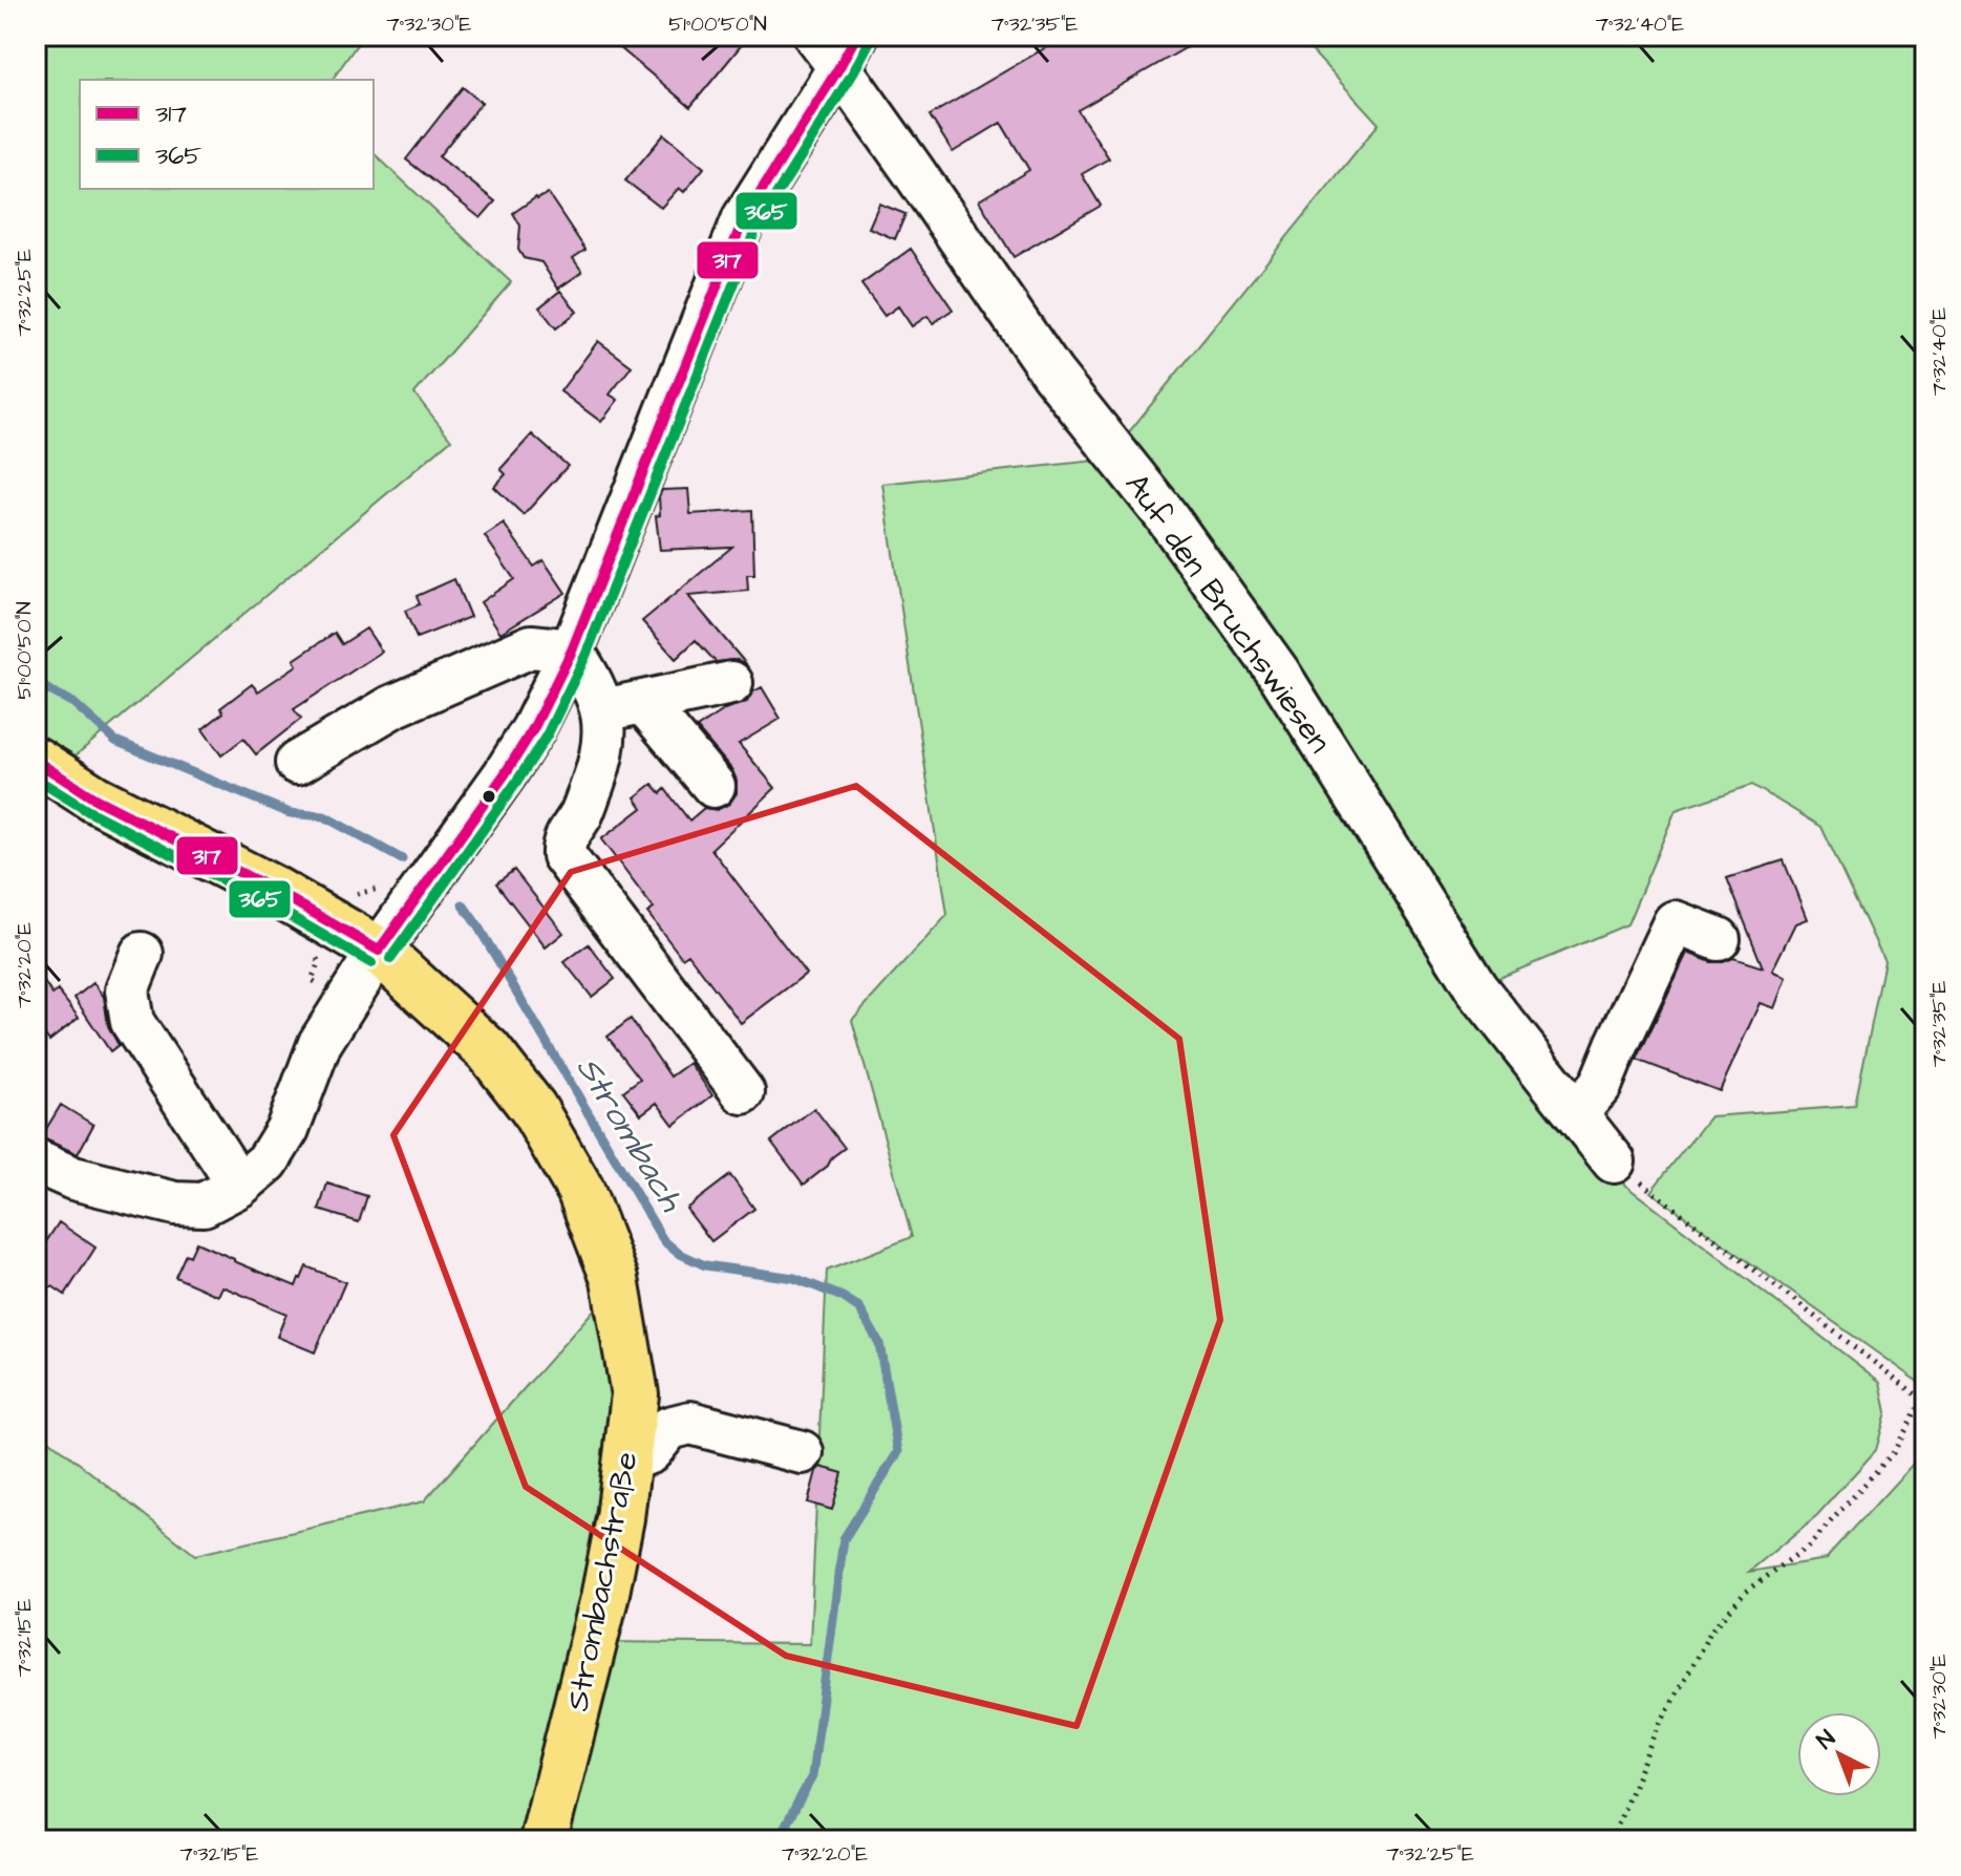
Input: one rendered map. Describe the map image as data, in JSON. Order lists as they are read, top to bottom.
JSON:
{
  "streets": {
    "main road": ["Strombachstraße"],
    "street": ["Auf den Bruchswiesen"]
  },
  "crossings": [
    ["Auf den Bruchswiesen", "Strombachstraße"]
  ],
  "water": ["Strombach"],
  "lines": ["transit line 317", "transit line 365"],
  "legend": ["317", "365"],
  "north": "top left",
  "coordinates": [
    "7°32'30\"E",
    "51°00'50\"N",
    "7°32'35\"E",
    "7°32'40\"E",
    "7°32'25\"E",
    "7°32'20\"E",
    "7°32'15\"E"
  ]
}
